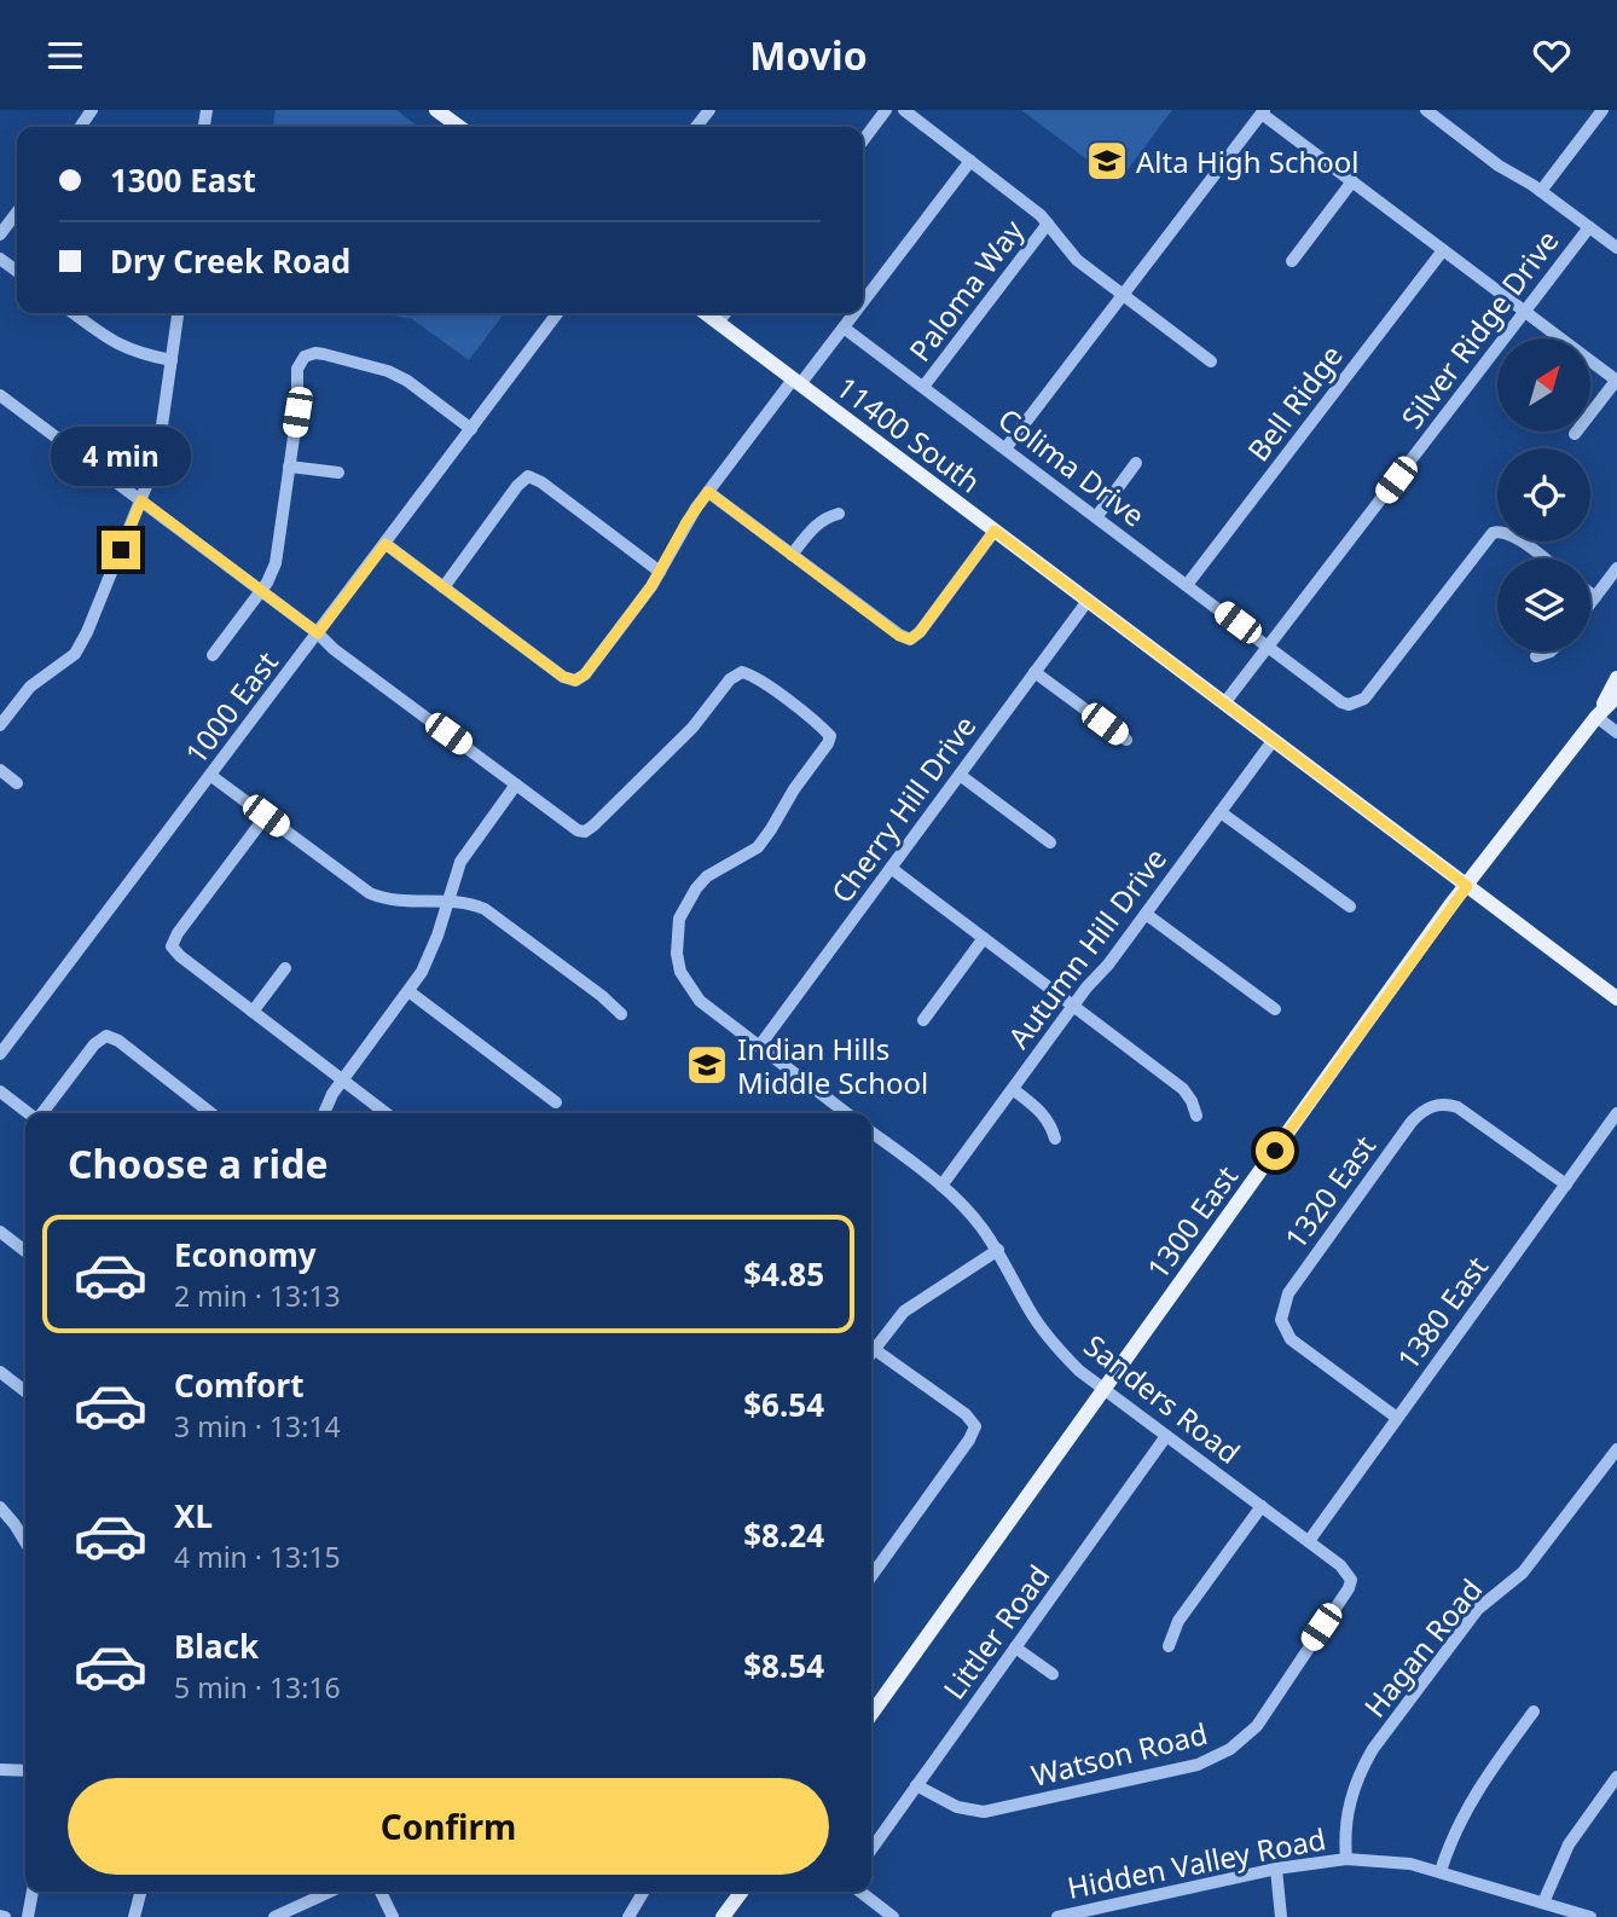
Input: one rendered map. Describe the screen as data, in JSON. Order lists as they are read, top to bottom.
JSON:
{
  "streets": {
    "main road": ["11400 South", "1300 East"],
    "street": [
      "Paloma Way",
      "Silver Ridge Drive",
      "Bell Ridge",
      "Colima Drive",
      "1000 East",
      "Cherry Hill Drive",
      "Autumn Hill Drive",
      "1320 East",
      "1380 East",
      "Sanders Road",
      "Littler Road",
      "Hagan Road",
      "Watson Road",
      "Hidden Valley Road"
    ]
  },
  "crossings": [
    ["Paloma Way", "Colima Drive"],
    ["Silver Ridge Drive", "11400 South"],
    ["Silver Ridge Drive", "Colima Drive"],
    ["Bell Ridge", "Colima Drive"],
    ["11400 South", "Cherry Hill Drive"],
    ["11400 South", "Autumn Hill Drive"],
    ["11400 South", "1300 East"],
    ["Autumn Hill Drive", "Sanders Road"],
    ["1320 East", "1380 East"],
    ["1300 East", "Sanders Road"],
    ["1380 East", "Sanders Road"],
    ["Sanders Road", "Littler Road"],
    ["Sanders Road", "Watson Road"],
    ["Littler Road", "Watson Road"],
    ["Hagan Road", "Hidden Valley Road"]
  ],
  "places": {
    "school or university": ["Alta High School", "Indian Hills Middle School"]
  },
  "north": "top right",
  "page": {
    "header": "Movio",
    "banner": ["1300 East", "Dry Creek Road"],
    "bubble": "4 min",
    "heading": "Choose a ride",
    "list": [
      {
        "name": "Economy",
        "note": "2 min · 13:13",
        "value": "$4.85"
      },
      {
        "name": "Comfort",
        "note": "3 min · 13:14",
        "value": "$6.54"
      },
      {
        "name": "XL",
        "note": "4 min · 13:15",
        "value": "$8.24"
      },
      {
        "name": "Black",
        "note": "5 min · 13:16",
        "value": "$8.54"
      }
    ],
    "buttons": "Confirm"
  }
}
